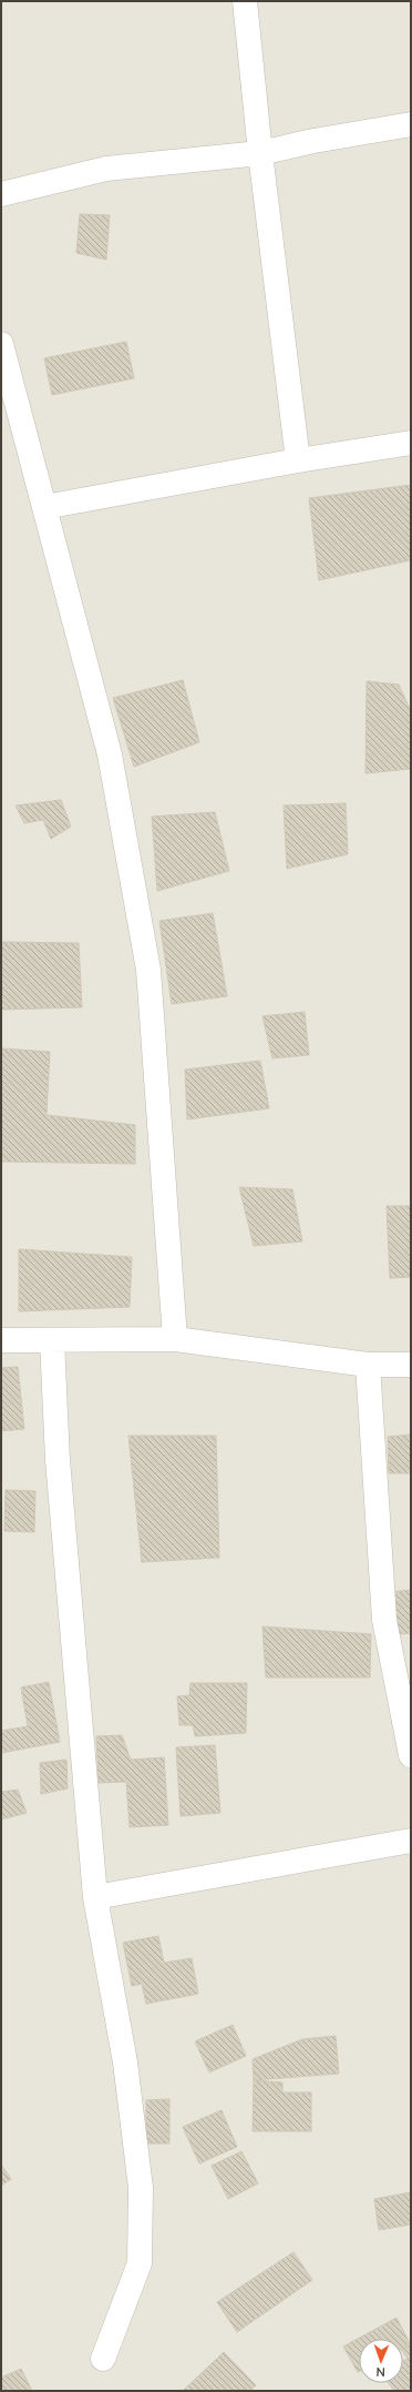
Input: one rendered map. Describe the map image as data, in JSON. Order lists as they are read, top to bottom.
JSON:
{
  "north": "bottom"
}
